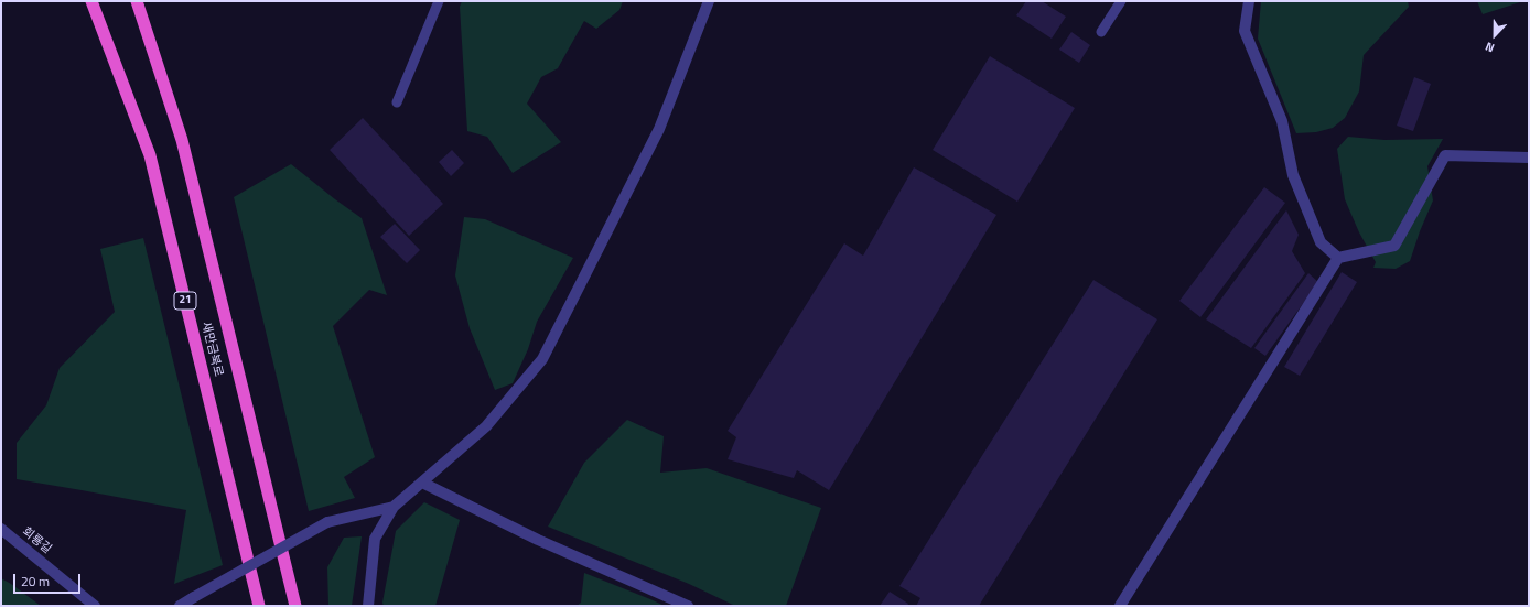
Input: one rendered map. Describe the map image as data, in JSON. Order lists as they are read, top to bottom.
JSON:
{
  "streets": {
    "highway": ["21", "새만금북로"],
    "street": ["회룡길"]
  },
  "scale_bar": "20 m",
  "north": "bottom"
}
